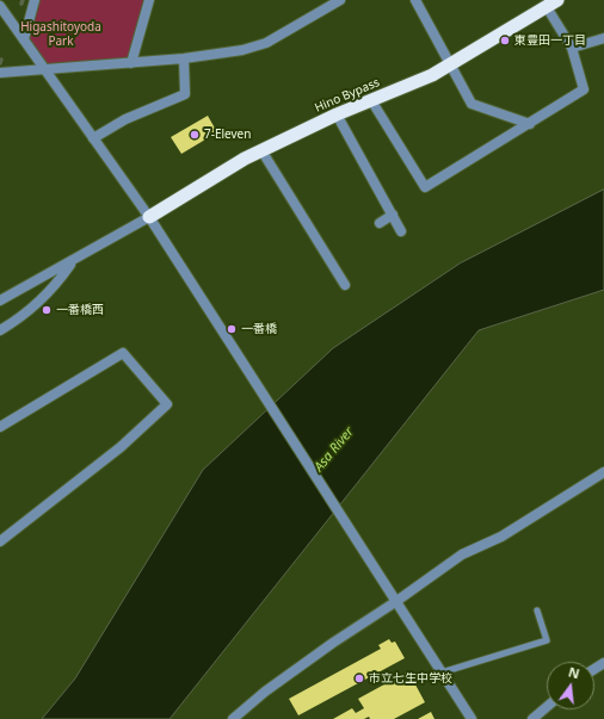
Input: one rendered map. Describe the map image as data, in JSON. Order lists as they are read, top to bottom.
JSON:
{
  "streets": {
    "highway": ["Hino Bypass"]
  },
  "water": ["Asa River"],
  "parks": ["Higashitoyoda Park"],
  "places": [
    "東豊田一丁目",
    "7-Eleven",
    "一番橋西",
    "一番橋",
    "市立七生中学校"
  ],
  "north": "top"
}
